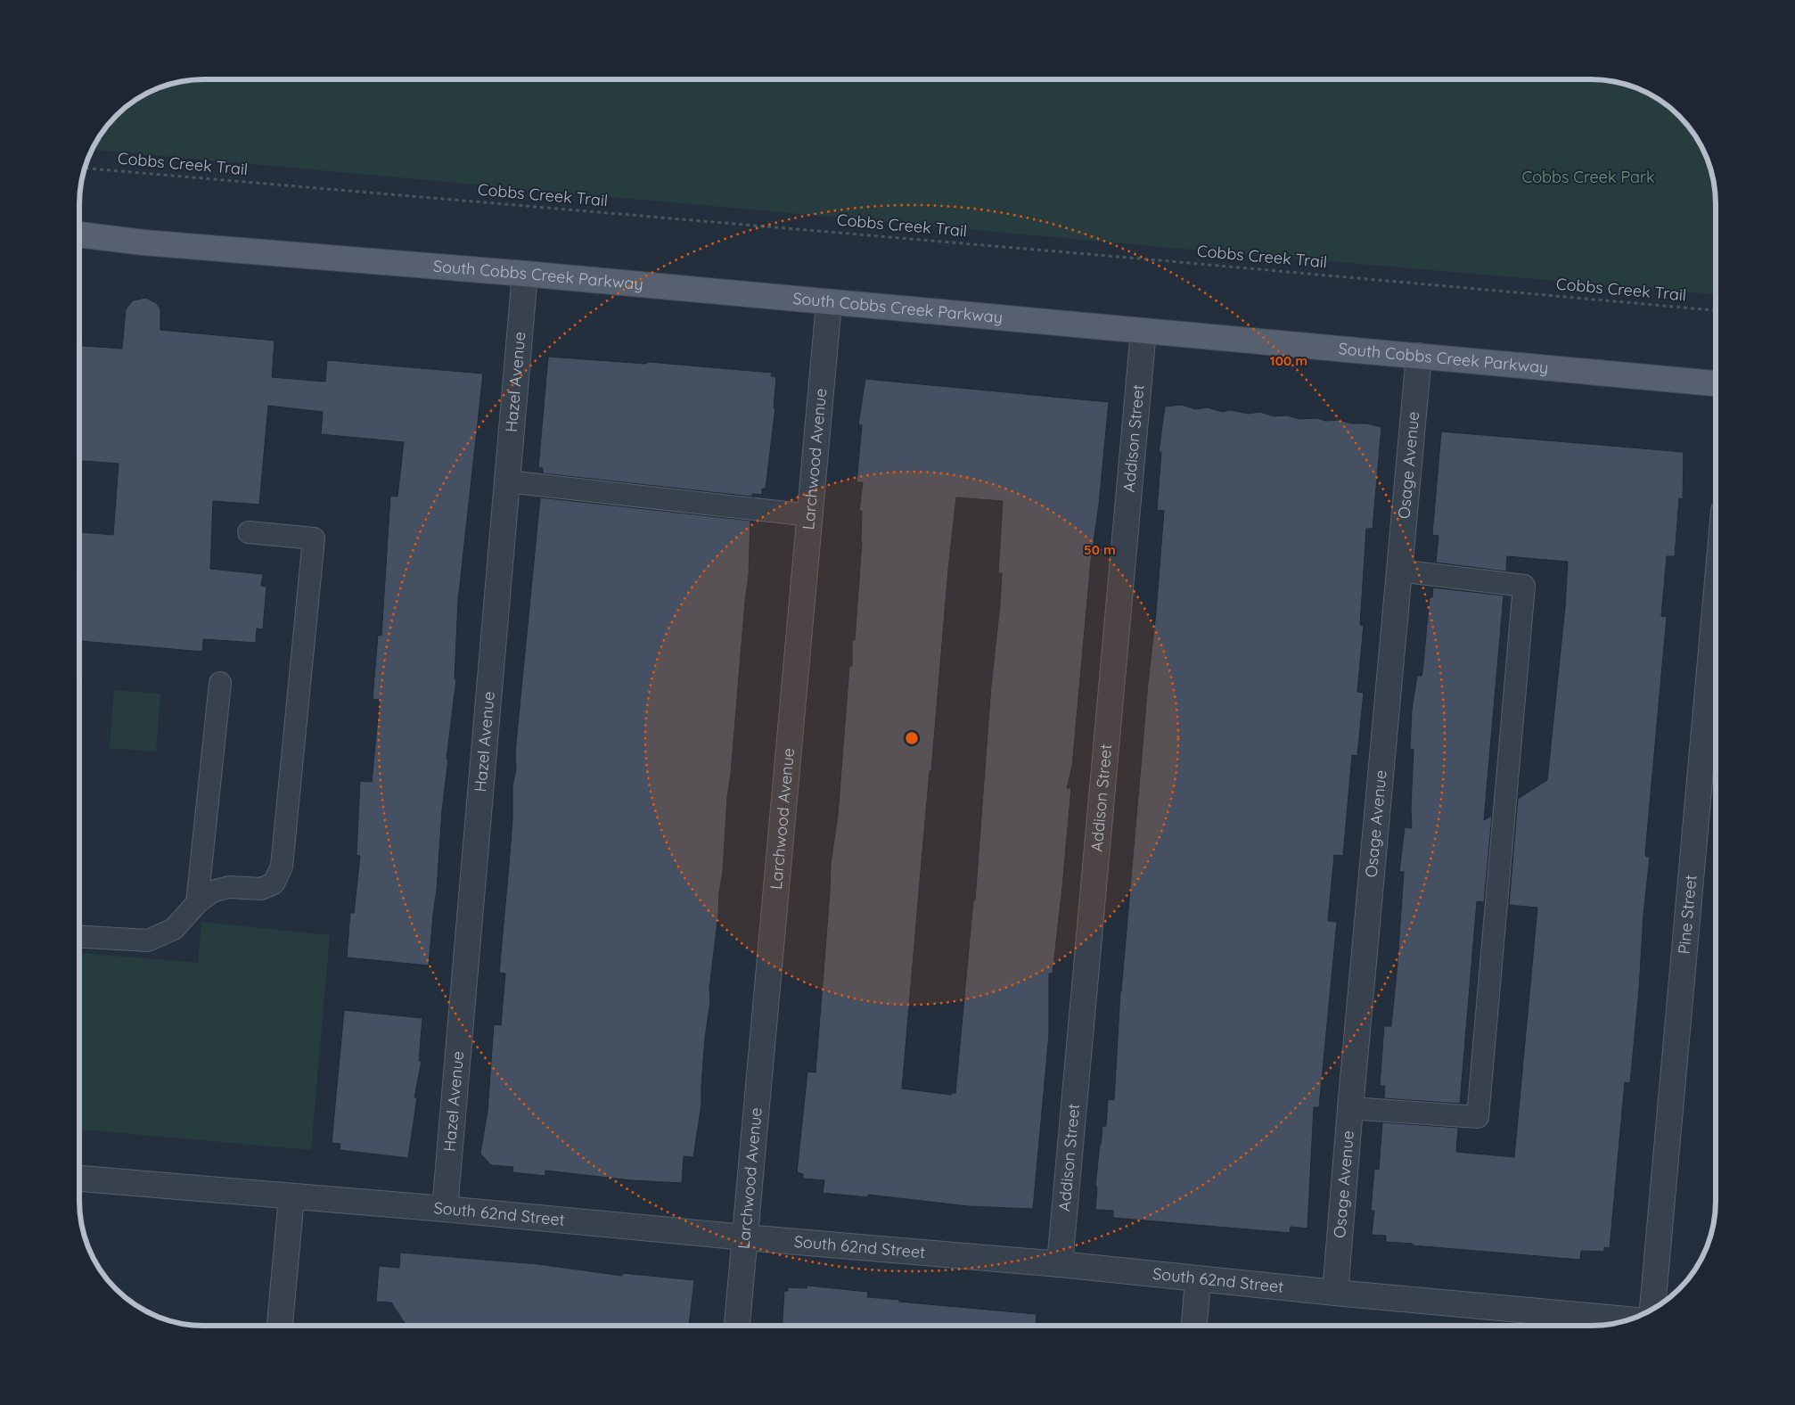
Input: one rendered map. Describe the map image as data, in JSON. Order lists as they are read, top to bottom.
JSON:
{
  "streets": {
    "main road": ["South Cobbs Creek Parkway"],
    "street": [
      "Hazel Avenue",
      "Addison Street",
      "Larchwood Avenue",
      "Osage Avenue",
      "Pine Street",
      "South 62nd Street"
    ],
    "path": ["Cobbs Creek Trail"]
  },
  "crossings": [
    ["South Cobbs Creek Parkway", "Hazel Avenue"],
    ["South Cobbs Creek Parkway", "Addison Street"],
    ["South Cobbs Creek Parkway", "Larchwood Avenue"],
    ["South Cobbs Creek Parkway", "Osage Avenue"],
    ["Hazel Avenue", "South 62nd Street"],
    ["Addison Street", "South 62nd Street"],
    ["Larchwood Avenue", "South 62nd Street"],
    ["Osage Avenue", "South 62nd Street"]
  ],
  "parks": ["Cobbs Creek Park"],
  "rings": ["100 m", "50 m"]
}
